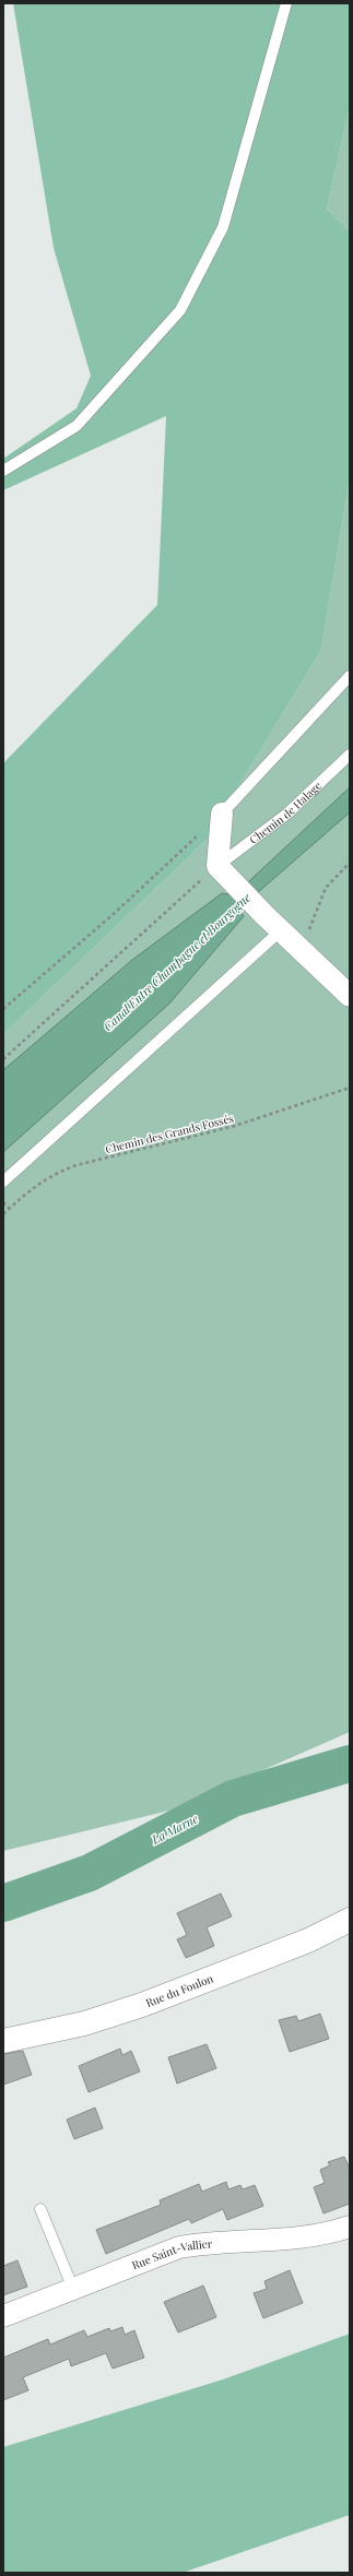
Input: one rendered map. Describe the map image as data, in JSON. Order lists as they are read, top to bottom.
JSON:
{
  "streets": {
    "street": ["Rue du Foulon", "Rue Saint-Vallier"],
    "lane": ["Chemin de Halage"],
    "path": ["Chemin des Grands Fossés"]
  },
  "water": ["Canal Entre Champagne et Bourgogne", "La Marne"]
}
